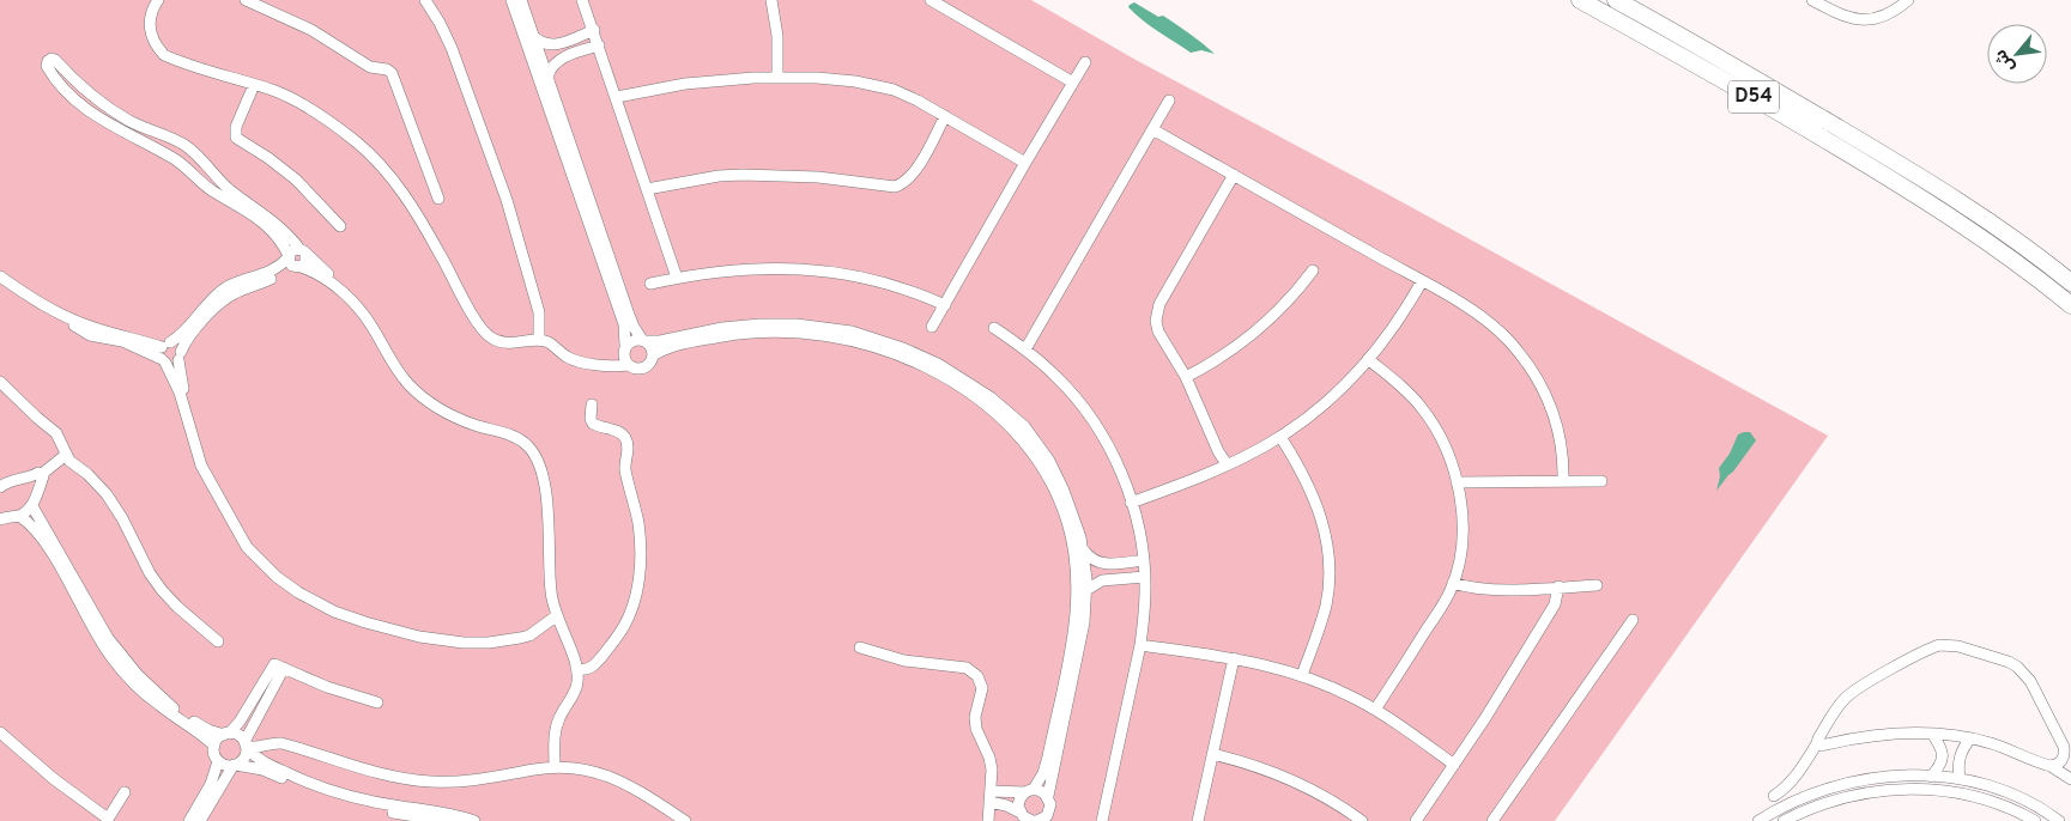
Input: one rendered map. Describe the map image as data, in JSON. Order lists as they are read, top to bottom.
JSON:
{
  "streets": {
    "highway": ["D54"]
  },
  "north": "bottom left"
}
